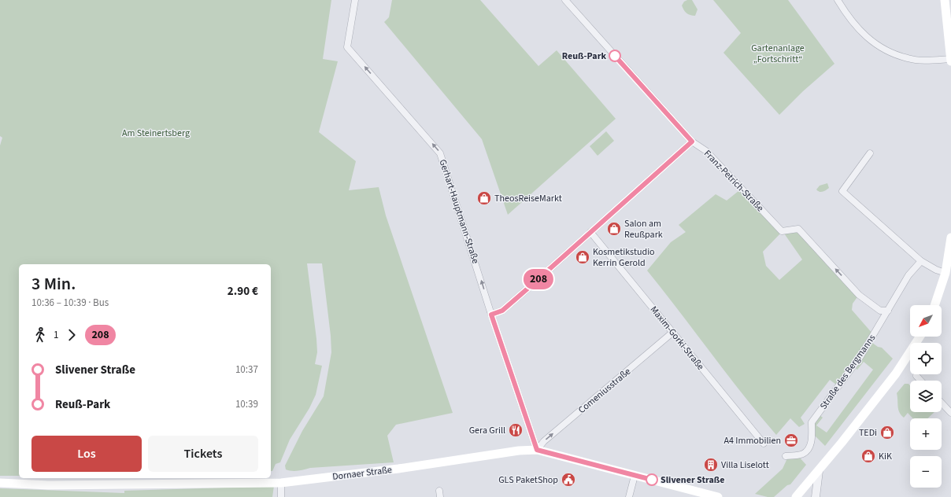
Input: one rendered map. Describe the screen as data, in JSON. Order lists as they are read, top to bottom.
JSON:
{
  "streets": {
    "main road": ["Dornaer Straße"],
    "street": [
      "Franz-Petrich-Straße",
      "Gerhart-Hauptmann-Straße",
      "Maxim-Gorki-Straße",
      "Straße des Bergmanns",
      "Comeniusstraße"
    ]
  },
  "crossings": [
    ["Franz-Petrich-Straße", "Straße des Bergmanns"],
    ["Gerhart-Hauptmann-Straße", "Comeniusstraße"],
    ["Gerhart-Hauptmann-Straße", "Dornaer Straße"],
    ["Maxim-Gorki-Straße", "Comeniusstraße"],
    ["Comeniusstraße", "Dornaer Straße"]
  ],
  "one_way": ["Franz-Petrich-Straße", "Gerhart-Hauptmann-Straße", "Comeniusstraße"],
  "parks": ["Gartenanlage „Fortschritt“", "Am Steinertsberg"],
  "places": {
    "other": ["Reuß-Park", "Slivener Straße"],
    "shop": [
      "TheosReiseMarkt",
      "Salon am Reußpark",
      "Kosmetikstudio Kerrin Gerold",
      "TEDi",
      "KiK"
    ],
    "restaurant": ["Gera Grill"],
    "office": ["A4 Immobilien"],
    "building": ["Villa Liselott"],
    "public building": ["GLS PaketShop"]
  },
  "lines": ["bus line 208"],
  "north": "bottom left",
  "page": {
    "on_map": "208",
    "heading": ["3 Min.", "10:36 – 10:39 · Bus", "2.90 €"],
    "map_buttons": ["+", "−"],
    "legs": ["1", "208"],
    "list": [
      {
        "name": "Slivener Straße",
        "value": "10:37"
      },
      {
        "name": "Reuß-Park",
        "value": "10:39"
      }
    ],
    "buttons": ["Los", "Tickets"]
  }
}
